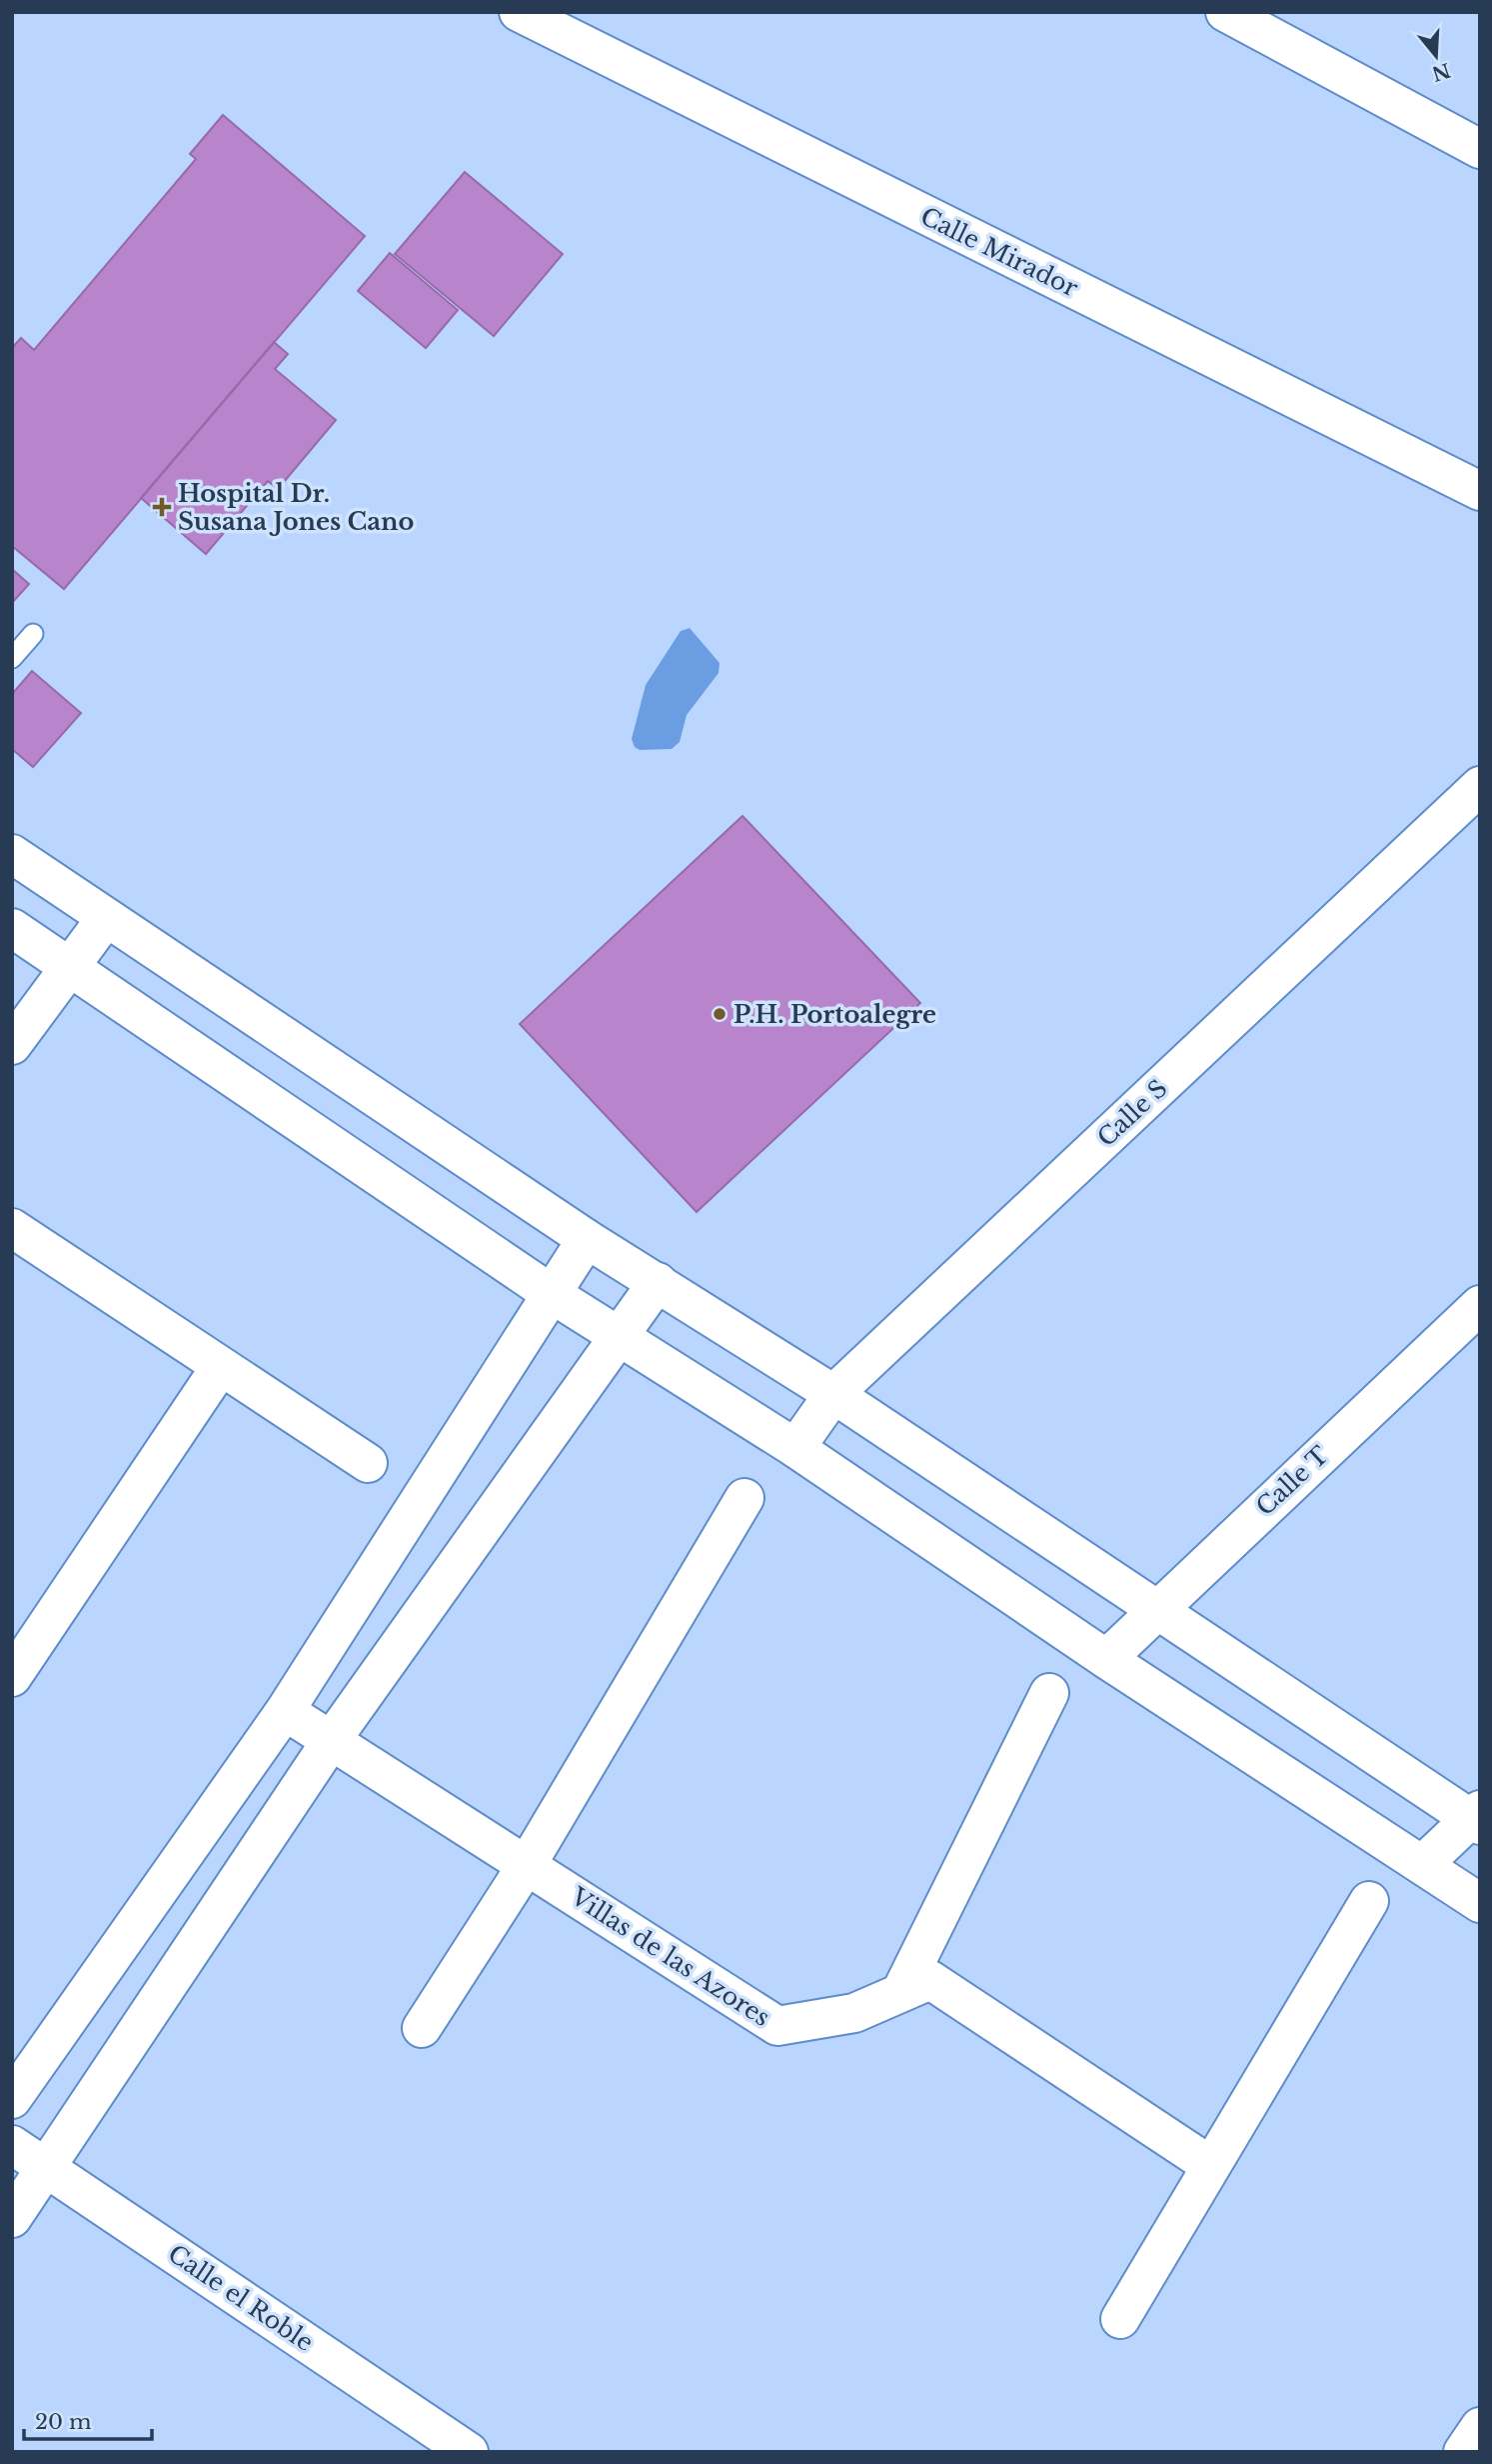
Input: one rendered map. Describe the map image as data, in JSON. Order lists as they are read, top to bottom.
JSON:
{
  "streets": {
    "street": [
      "Calle Mirador",
      "Calle S",
      "Calle T",
      "Villas de las Azores",
      "Calle el Roble"
    ]
  },
  "places": {
    "health": ["Hospital Dr. Susana Jones Cano"],
    "other": ["P.H. Portoalegre"]
  },
  "scale_bar": "20 m",
  "north": "bottom"
}
